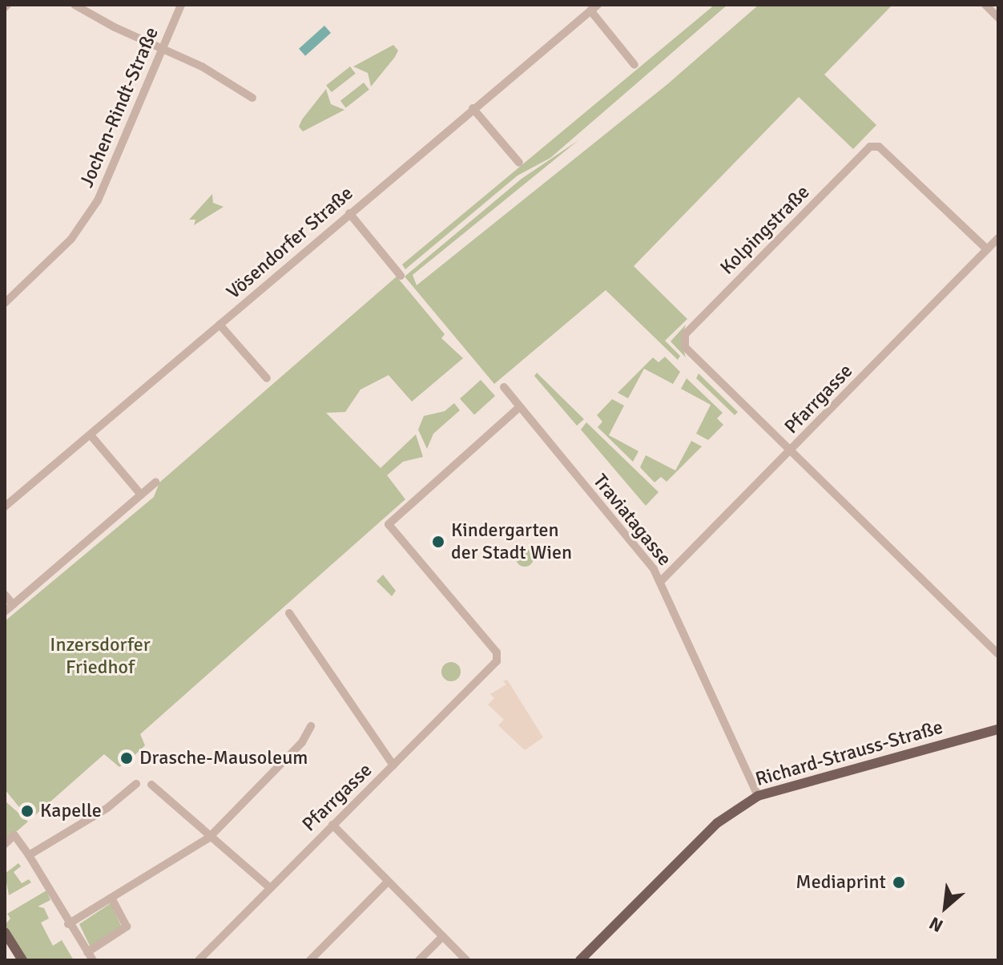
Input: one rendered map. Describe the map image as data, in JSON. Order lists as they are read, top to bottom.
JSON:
{
  "streets": {
    "main road": ["Richard-Strauss-Straße"],
    "street": [
      "Jochen-Rindt-Straße",
      "Kolpingstraße",
      "Vösendorfer Straße",
      "Pfarrgasse",
      "Traviatagasse"
    ]
  },
  "crossings": [
    ["Kolpingstraße", "Pfarrgasse"],
    ["Pfarrgasse", "Traviatagasse"],
    ["Traviatagasse", "Richard-Strauss-Straße"]
  ],
  "parks": ["Inzersdorfer Friedhof"],
  "places": [
    "Kindergarten der Stadt Wien",
    "Drasche-Mausoleum",
    "Kapelle",
    "Mediaprint"
  ],
  "north": "bottom left"
}
